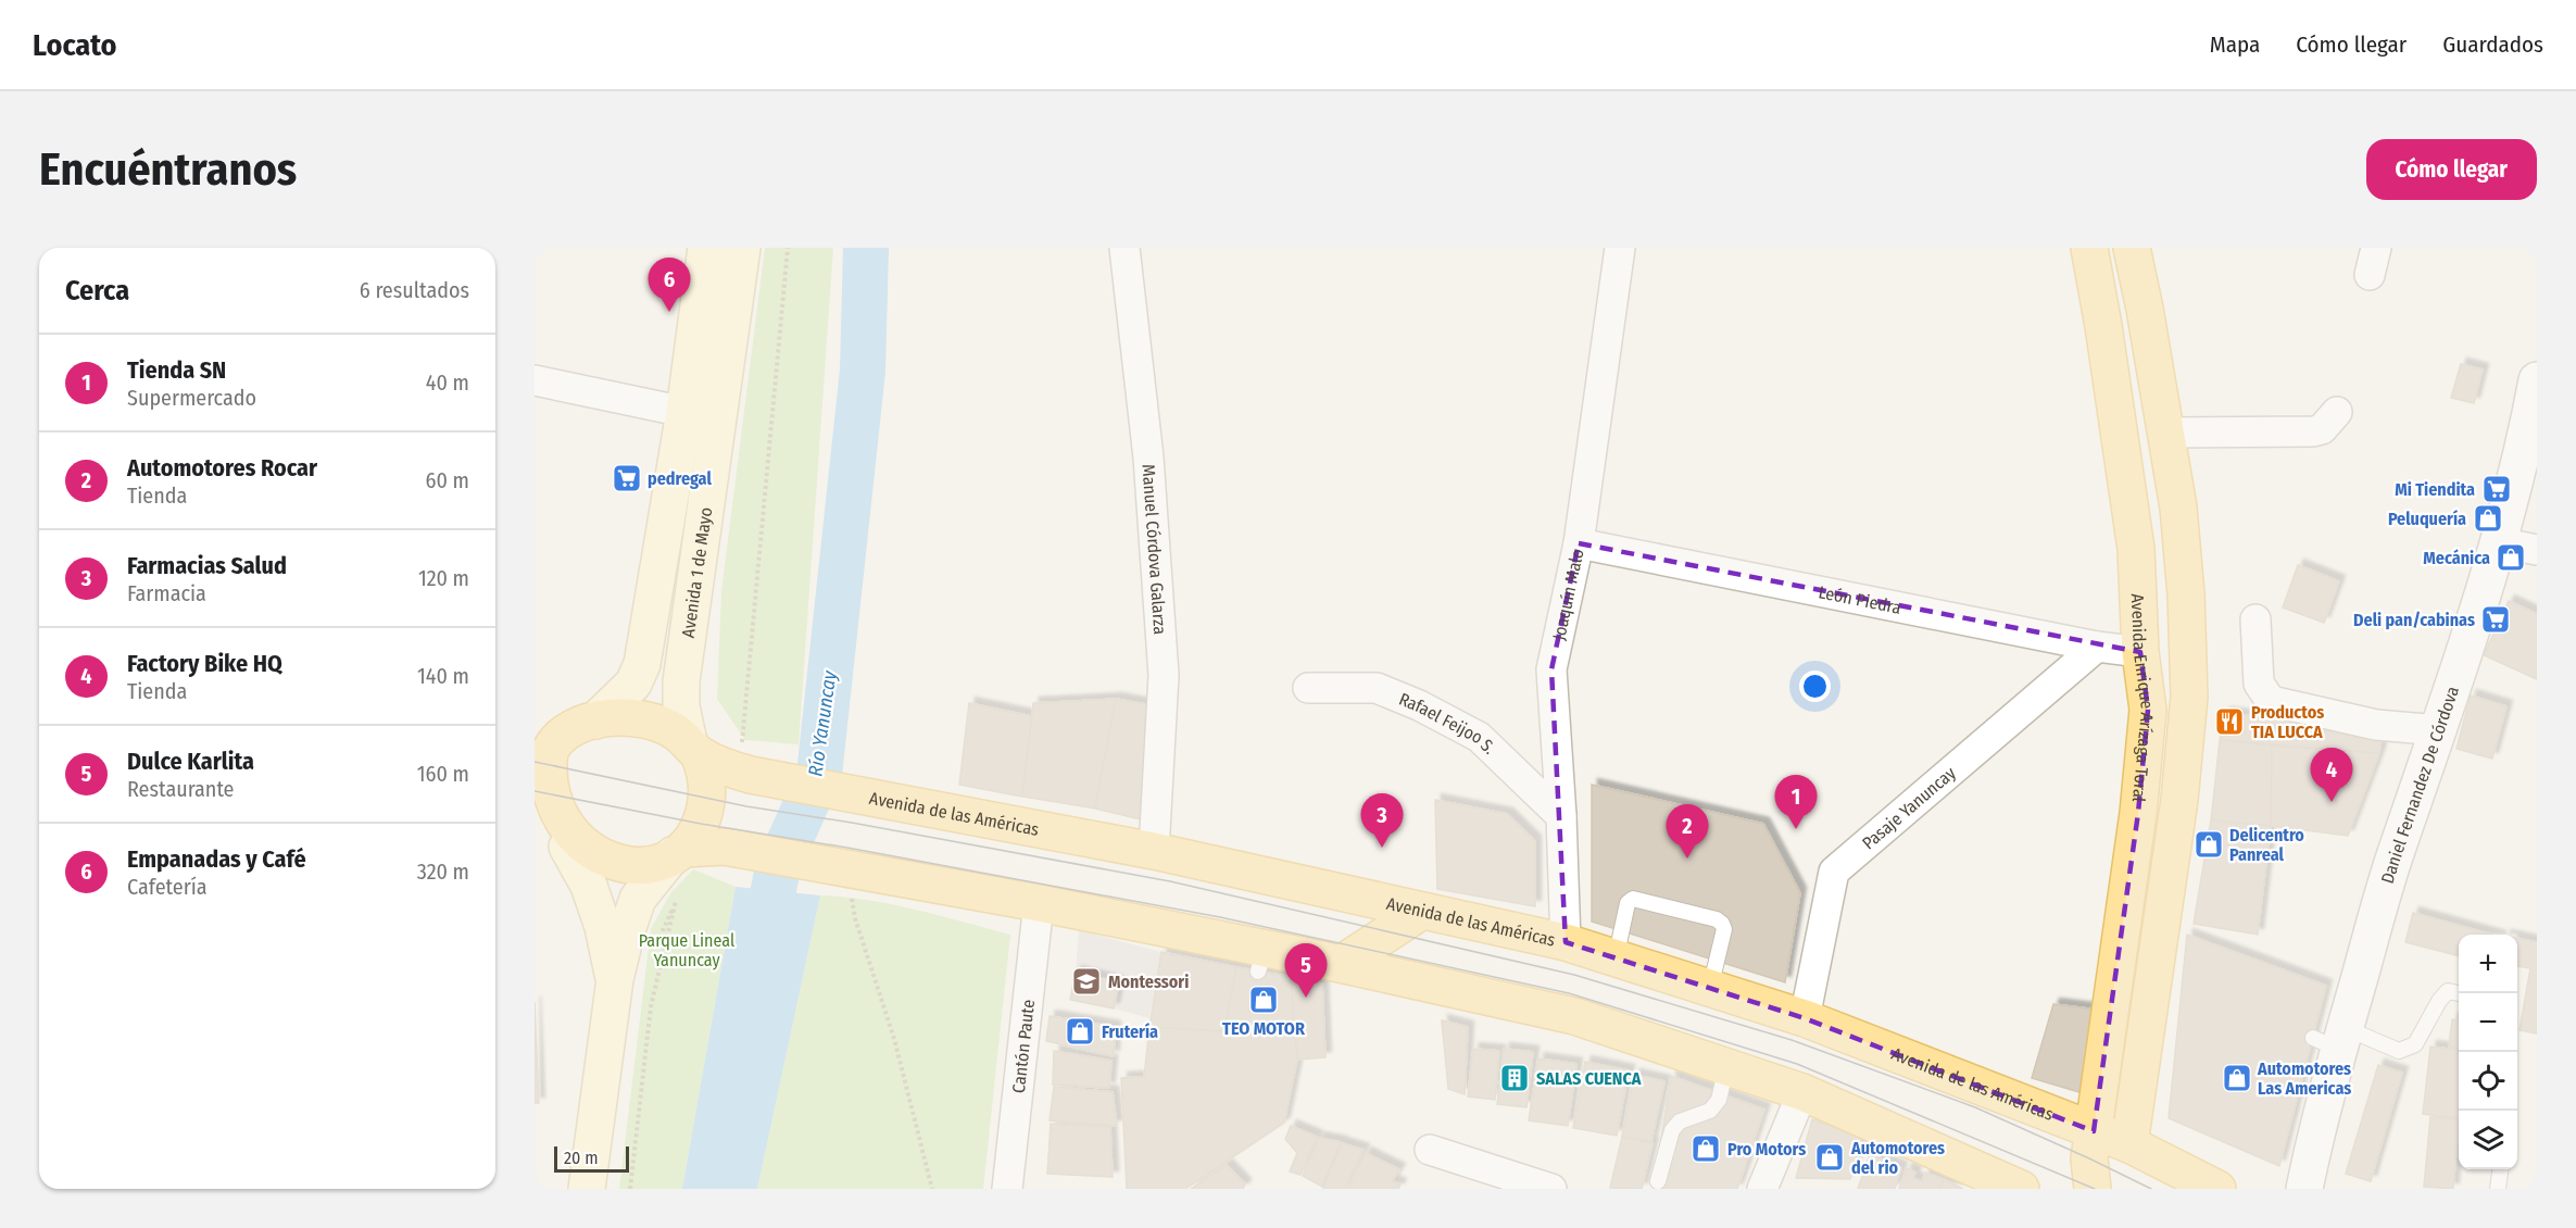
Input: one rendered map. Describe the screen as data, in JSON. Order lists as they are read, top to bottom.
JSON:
{
  "streets": {
    "main road": ["Avenida 1 de Mayo", "Avenida Enrique Arízaga Toral", "Avenida de las Américas"],
    "street": [
      "Manuel Córdova Galarza",
      "Joaquín Malo",
      "León Piedra",
      "Rafael Feijoo S.",
      "Daniel Fernandez De Córdova",
      "Pasaje Yanuncay",
      "Cantón Paute"
    ]
  },
  "crossings": [
    ["Manuel Córdova Galarza", "Avenida de las Américas"],
    ["Avenida 1 de Mayo", "Avenida de las Américas"],
    ["Joaquín Malo", "León Piedra"],
    ["Joaquín Malo", "Rafael Feijoo S."],
    ["Joaquín Malo", "Avenida de las Américas"],
    ["León Piedra", "Avenida Enrique Arízaga Toral"],
    ["León Piedra", "Pasaje Yanuncay"],
    ["Avenida Enrique Arízaga Toral", "Avenida de las Américas"],
    ["Pasaje Yanuncay", "Avenida de las Américas"],
    ["Avenida de las Américas", "Cantón Paute"]
  ],
  "water": ["Río Yanuncay"],
  "parks": ["Parque Lineal Yanuncay"],
  "places": {
    "supermarket": ["pedregal", "Mi Tiendita", "Deli pan/cabinas"],
    "shop": [
      "Peluquería",
      "Mecánica",
      "Delicentro Panreal",
      "TEO MOTOR",
      "Frutería",
      "Automotores Las Americas",
      "Pro Motors",
      "Automotores del rio"
    ],
    "restaurant": ["Productos TIA LUCCA"],
    "school or university": ["Montessori"],
    "building": ["SALAS CUENCA"]
  },
  "scale_bar": "20 m",
  "page": {
    "header": "Locato",
    "nav": ["Mapa", "Cómo llegar", "Guardados"],
    "buttons": "Cómo llegar",
    "title": "Encuéntranos",
    "heading": ["Cerca", "6 resultados"],
    "pins": [
      "6",
      "4",
      "1",
      "3",
      "2",
      "5"
    ],
    "list": [
      {
        "mark": "1",
        "name": "Tienda SN",
        "note": "Supermercado",
        "value": "40 m"
      },
      {
        "mark": "2",
        "name": "Automotores Rocar",
        "note": "Tienda",
        "value": "60 m"
      },
      {
        "mark": "3",
        "name": "Farmacias Salud",
        "note": "Farmacia",
        "value": "120 m"
      },
      {
        "mark": "4",
        "name": "Factory Bike HQ",
        "note": "Tienda",
        "value": "140 m"
      },
      {
        "mark": "5",
        "name": "Dulce Karlita",
        "note": "Restaurante",
        "value": "160 m"
      },
      {
        "mark": "6",
        "name": "Empanadas y Café",
        "note": "Cafetería",
        "value": "320 m"
      }
    ],
    "map_buttons": ["+", "−"],
    "scale": "20 m"
  }
}
